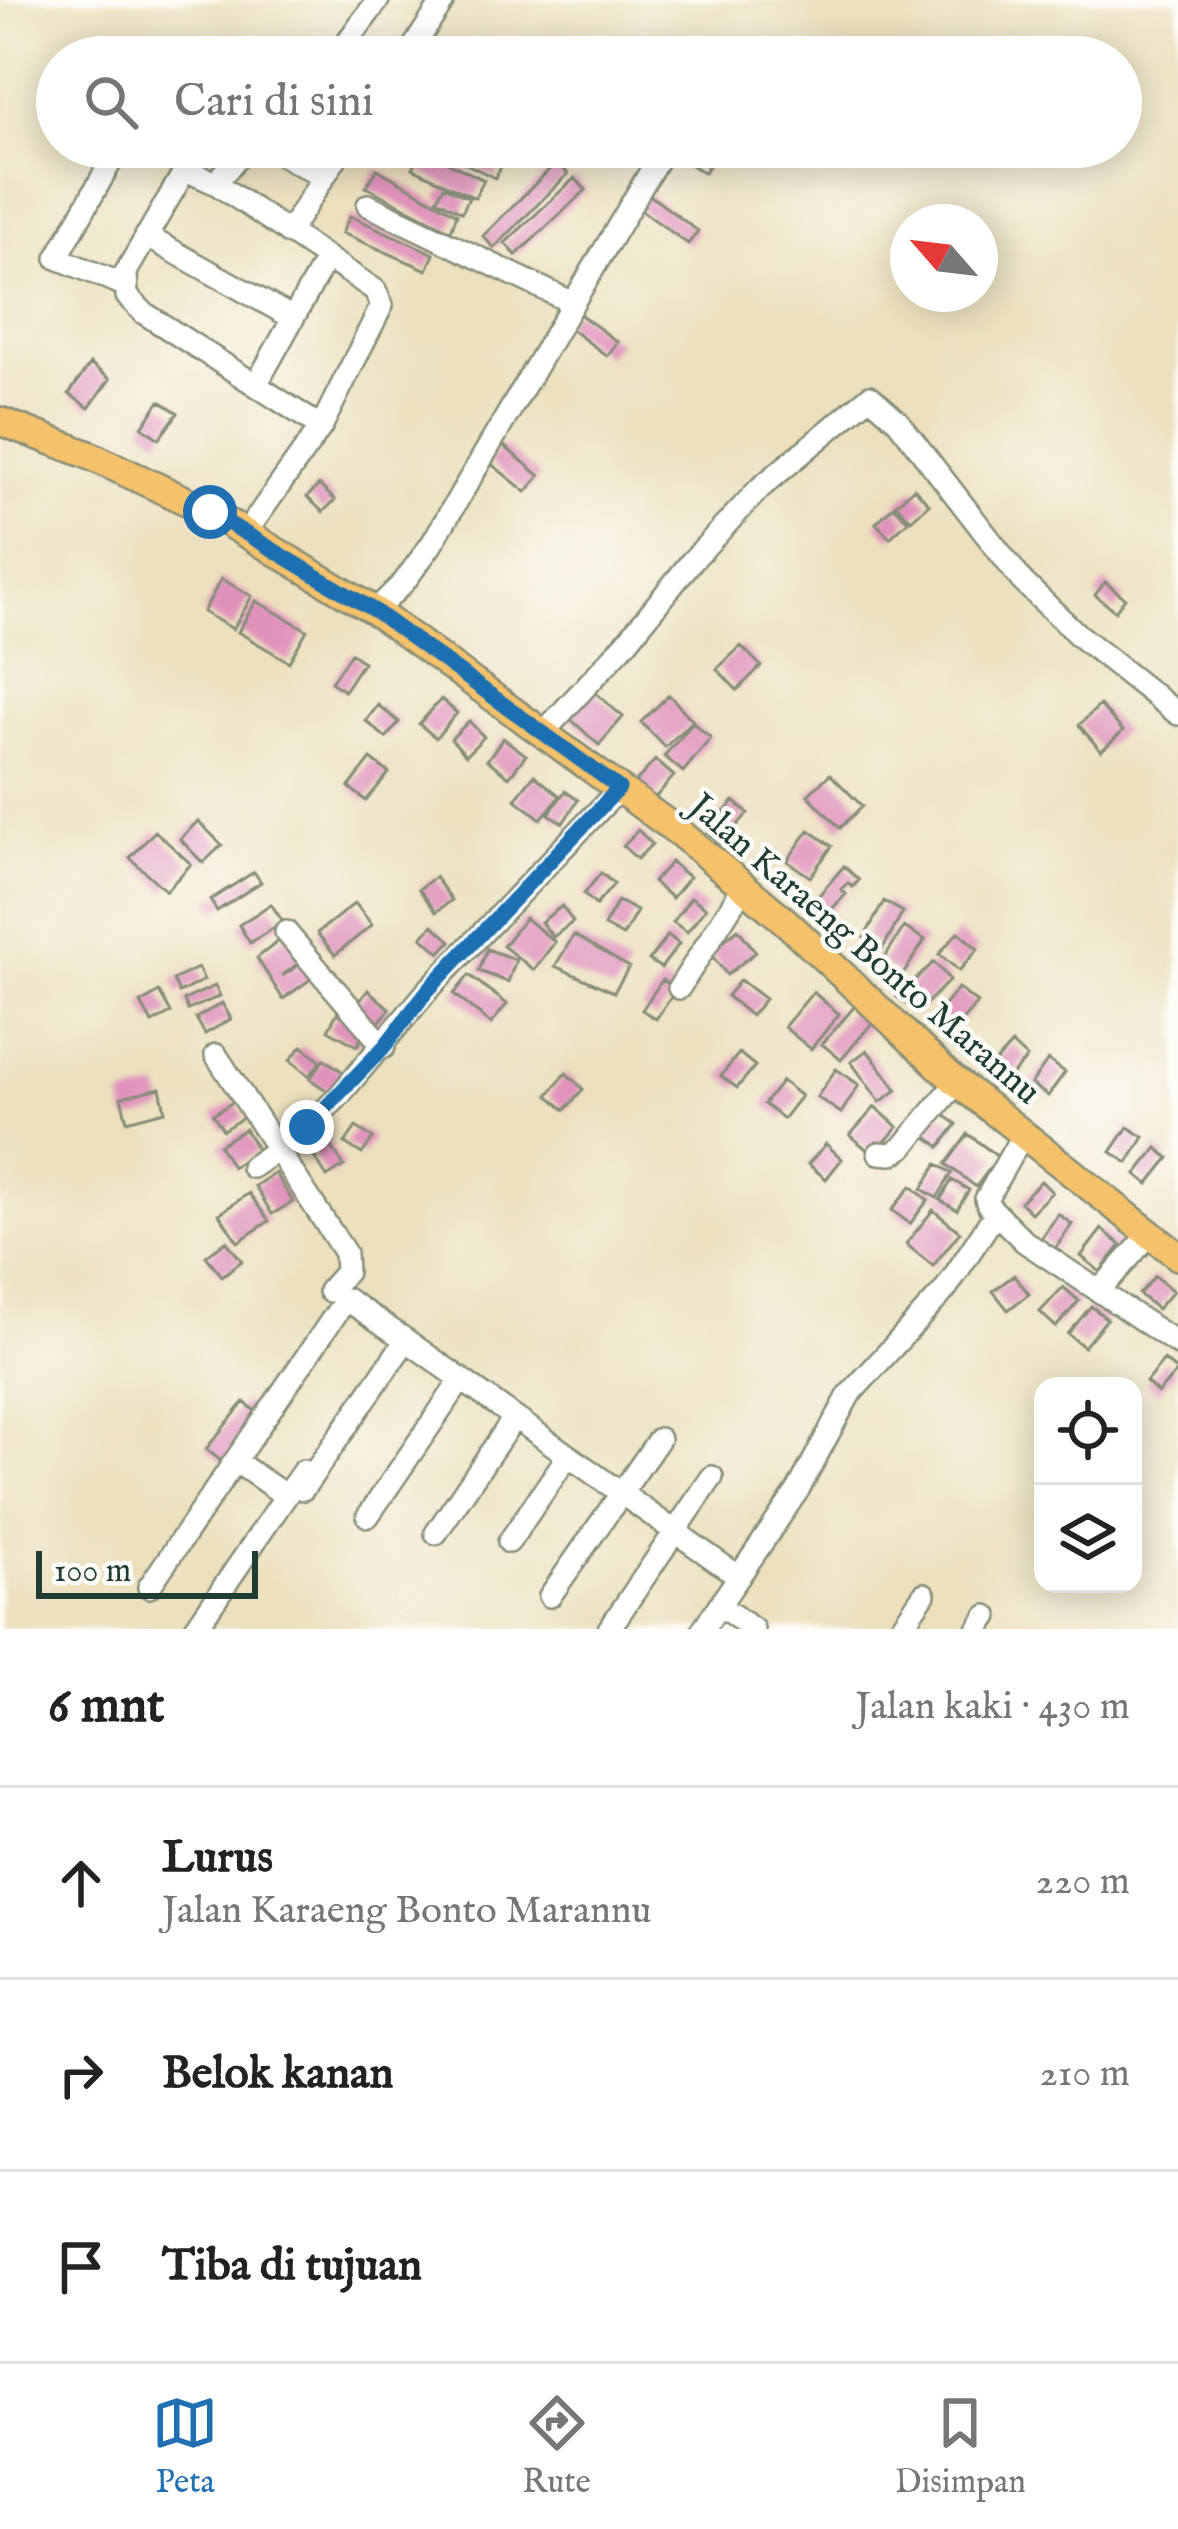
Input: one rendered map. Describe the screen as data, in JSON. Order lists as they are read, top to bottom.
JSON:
{
  "streets": {
    "main road": ["Jalan Karaeng Bonto Marannu"]
  },
  "scale_bar": "100 m",
  "north": "top left",
  "page": {
    "search": "Cari di sini",
    "scale": "100 m",
    "heading": ["6 mnt", "Jalan kaki · 430 m"],
    "list": [
      ["Lurus", "Jalan Karaeng Bonto Marannu", "220 m"],
      ["Belok kanan", "210 m"],
      "Tiba di tujuan"
    ],
    "nav": ["Peta", "Rute", "Disimpan"]
  }
}
